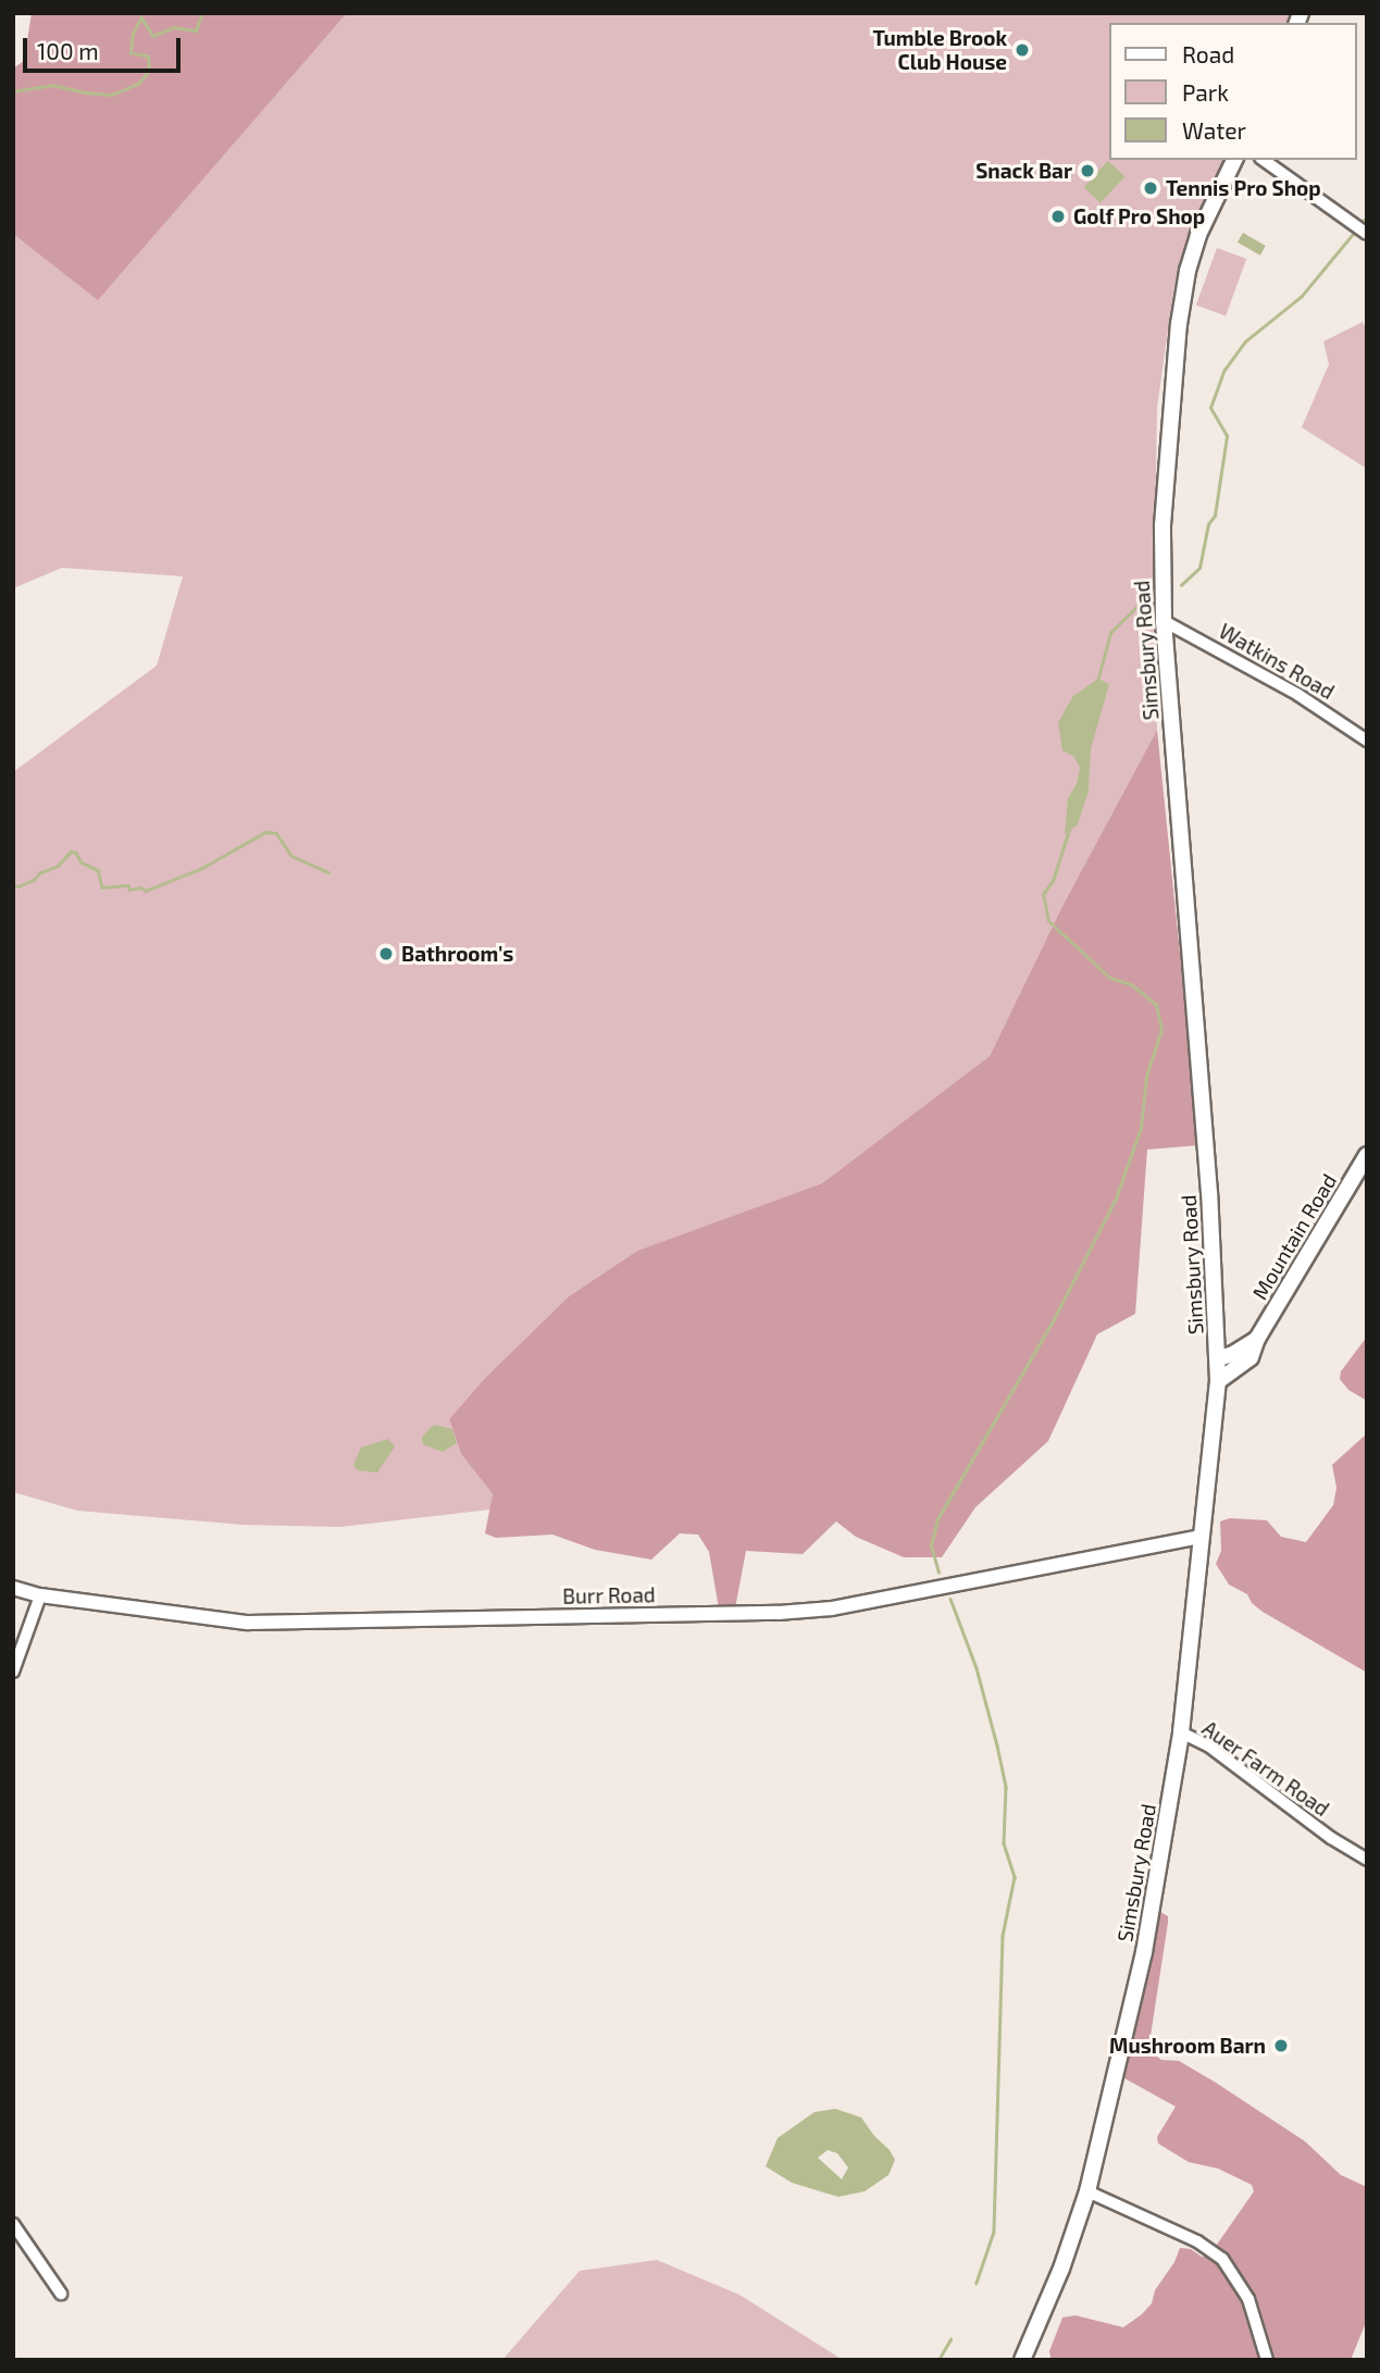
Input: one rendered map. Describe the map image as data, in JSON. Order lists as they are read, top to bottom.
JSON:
{
  "streets": {
    "main road": ["Simsbury Road", "Mountain Road"],
    "street": ["Watkins Road", "Burr Road", "Auer Farm Road"]
  },
  "crossings": [
    ["Simsbury Road", "Watkins Road"],
    ["Simsbury Road", "Mountain Road"],
    ["Simsbury Road", "Burr Road"],
    ["Simsbury Road", "Auer Farm Road"]
  ],
  "places": [
    "Tumble Brook Club House",
    "Snack Bar",
    "Tennis Pro Shop",
    "Golf Pro Shop",
    "Bathroom's",
    "Mushroom Barn"
  ],
  "legend": ["Road", "Park", "Water"],
  "scale_bar": "100 m"
}
